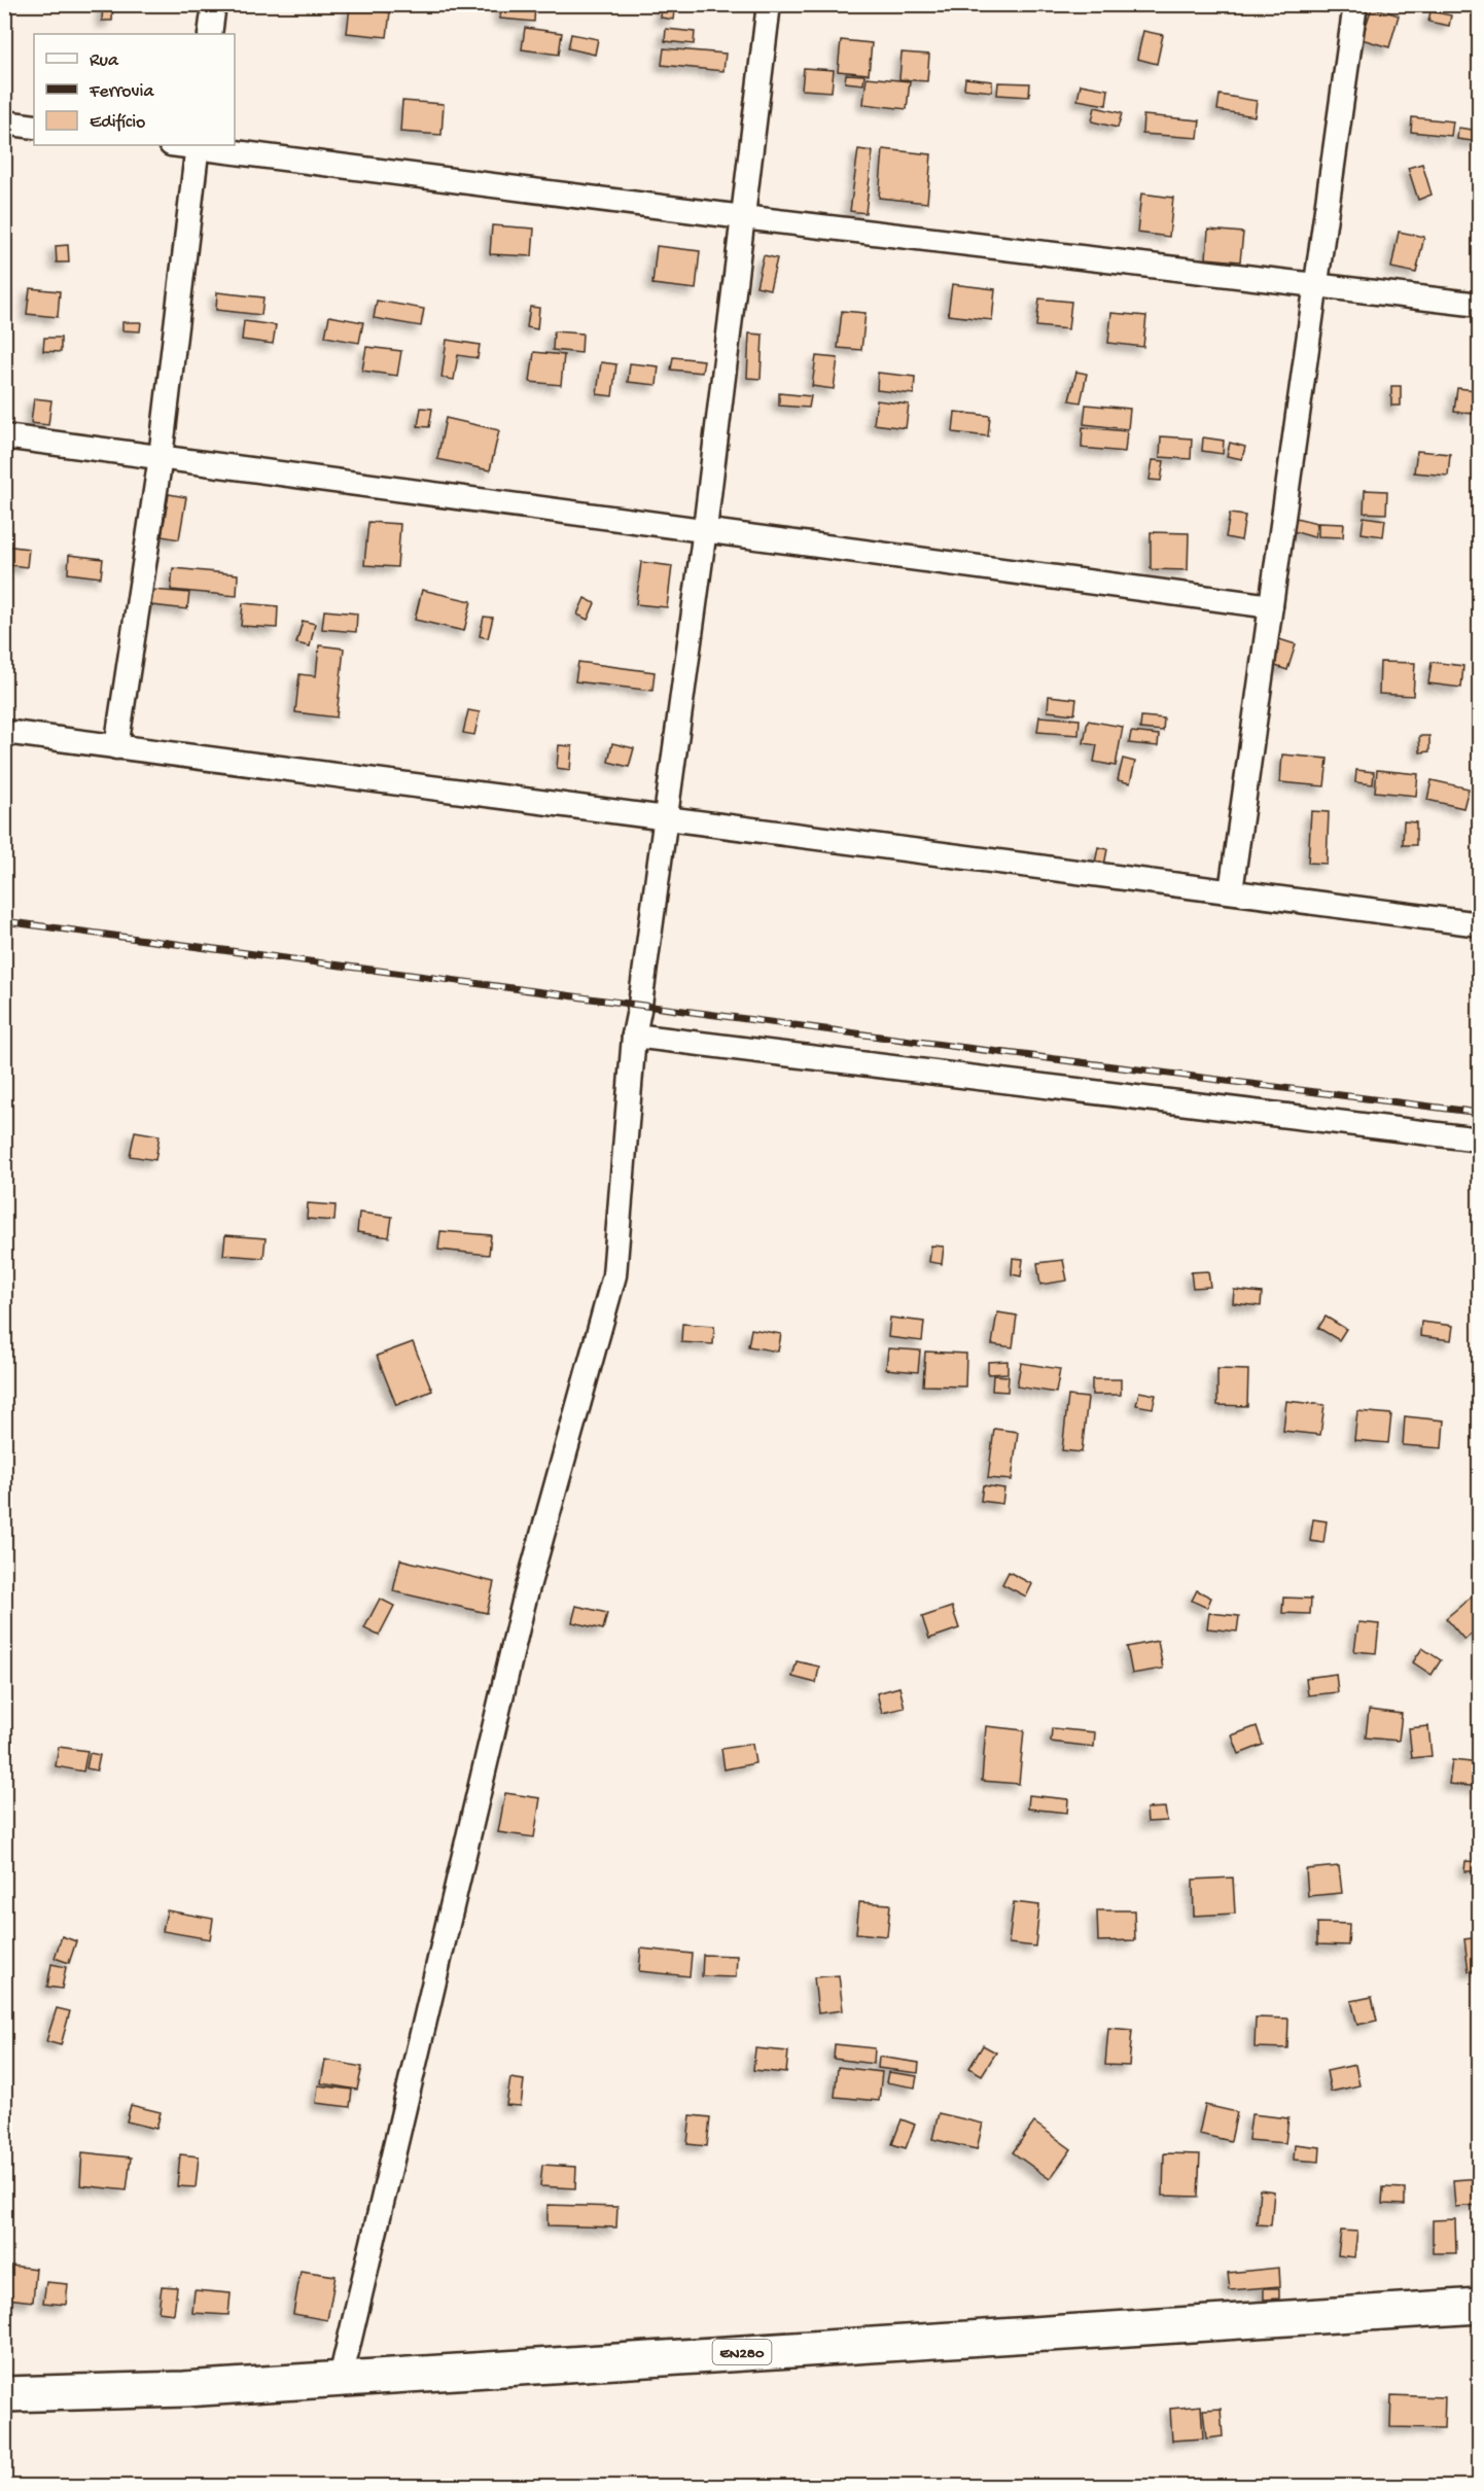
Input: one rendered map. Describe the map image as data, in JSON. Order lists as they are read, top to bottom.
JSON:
{
  "streets": {
    "main road": ["EN280"]
  },
  "legend": ["Rua", "Ferrovia", "Edifício"]
}
